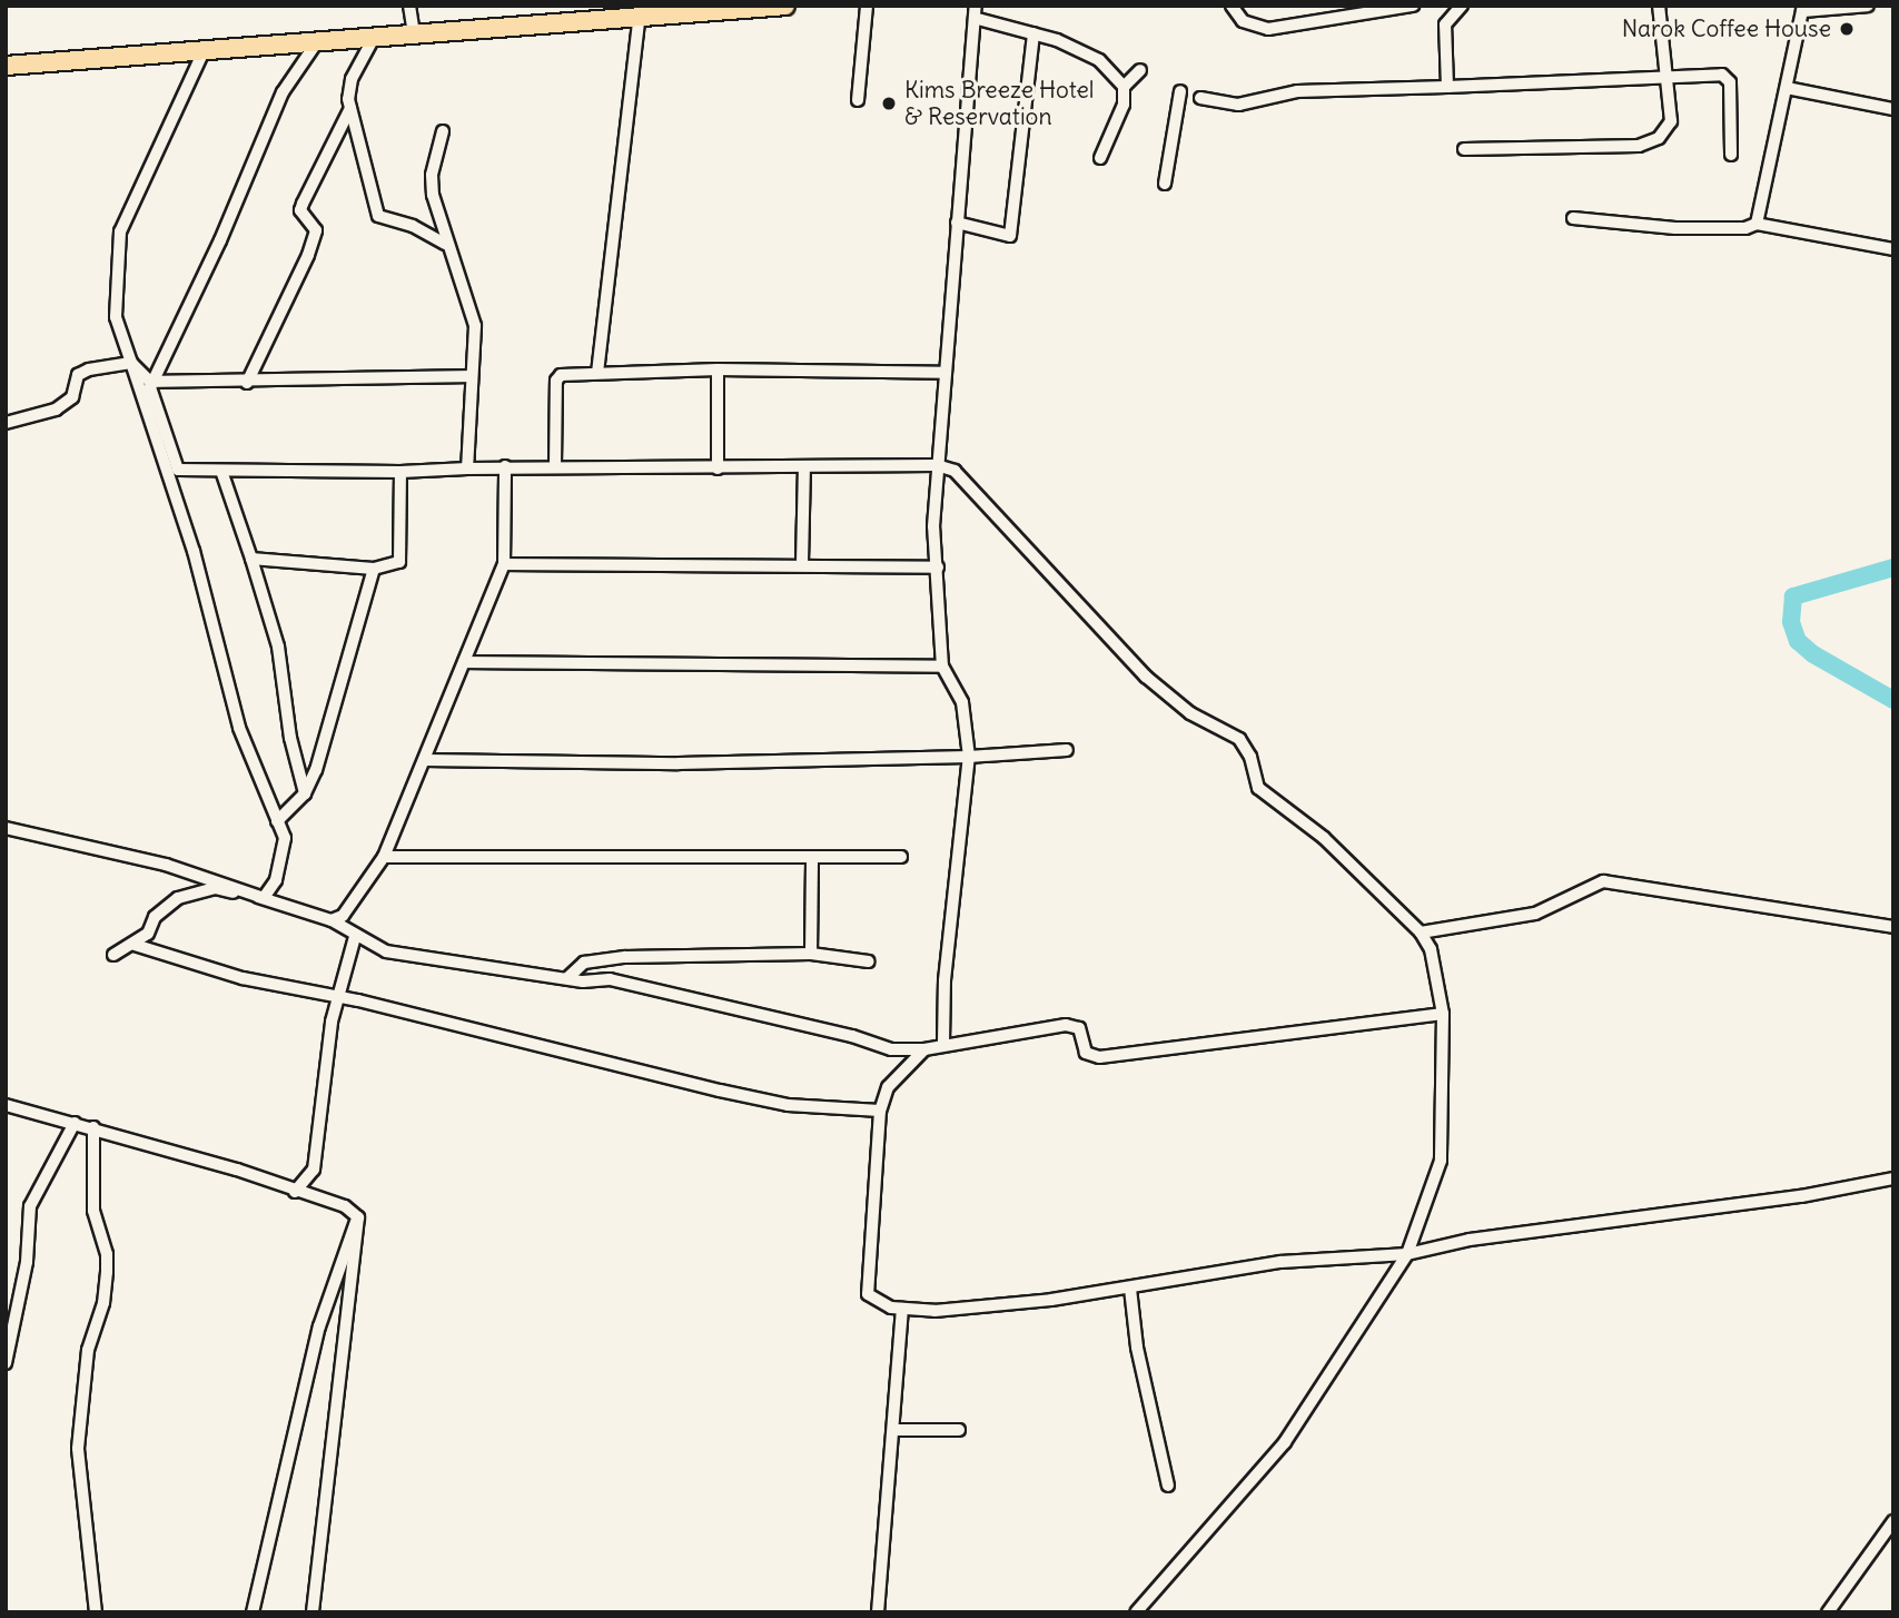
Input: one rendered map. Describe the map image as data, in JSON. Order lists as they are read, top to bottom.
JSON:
{
  "places": ["Narok Coffee House", "Kims Breeze Hotel & Reservation"]
}
